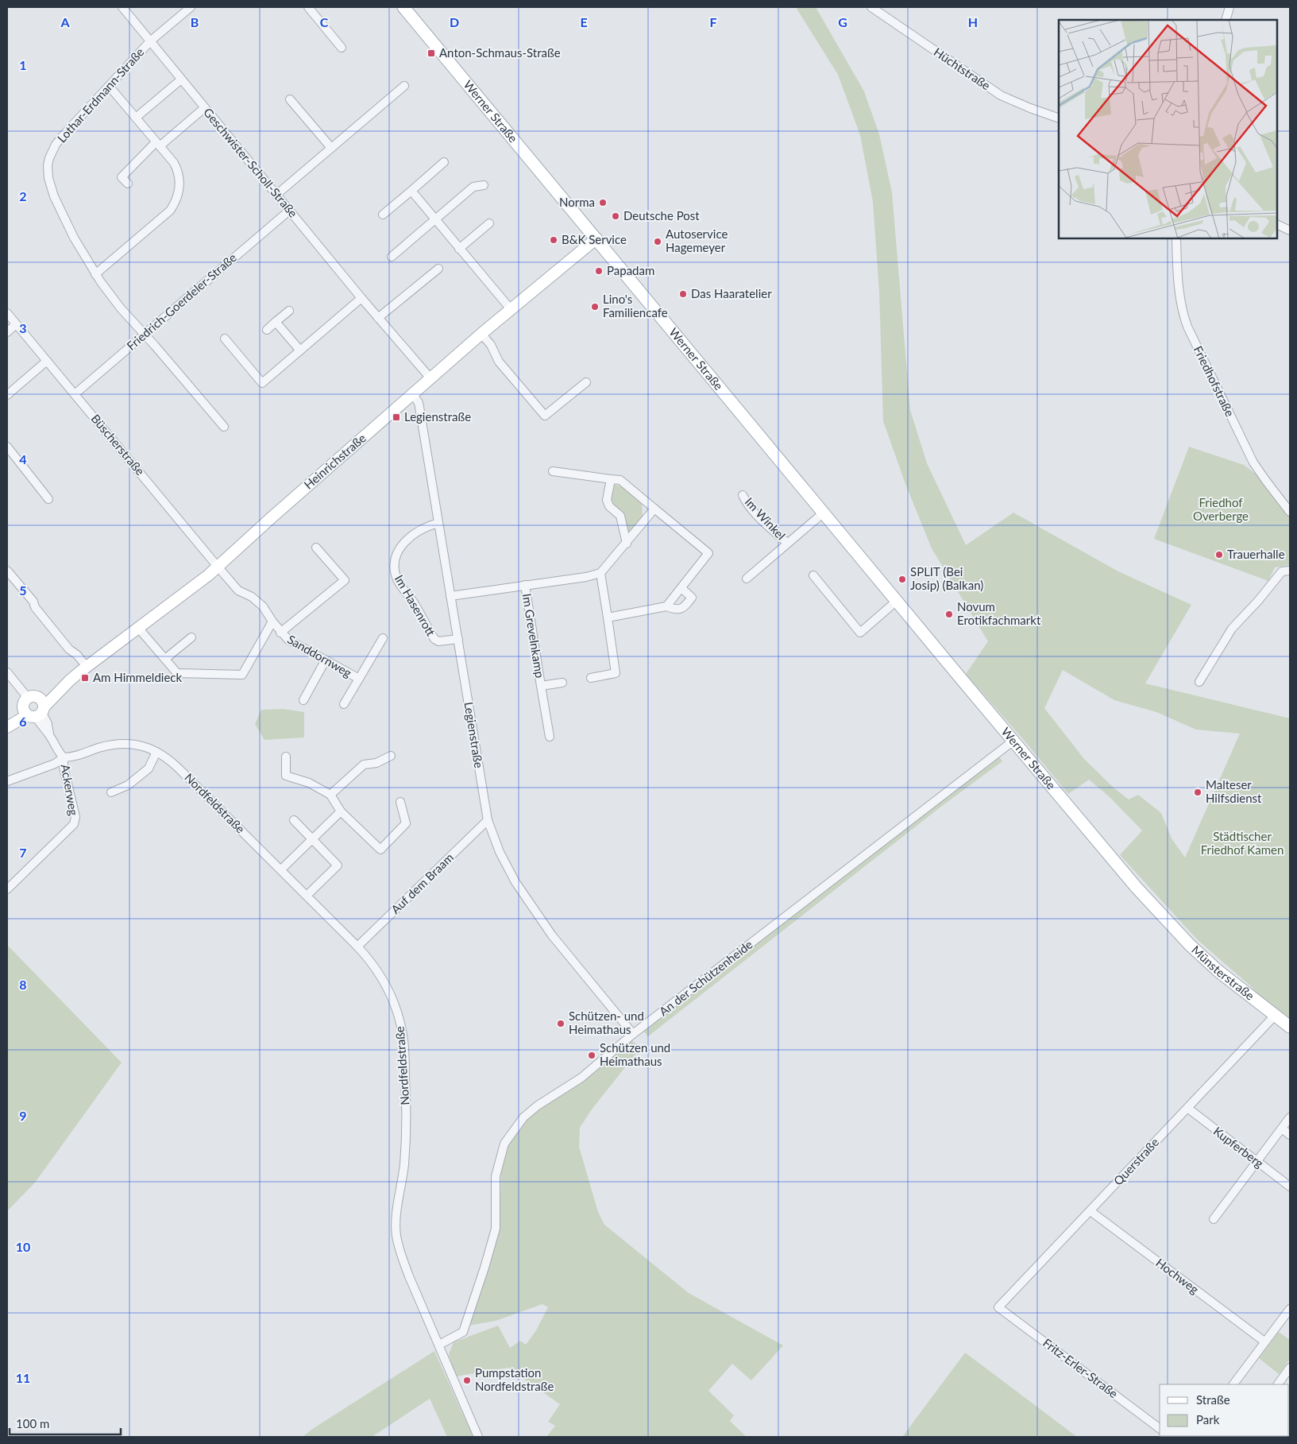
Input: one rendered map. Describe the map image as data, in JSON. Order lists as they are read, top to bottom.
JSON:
{
  "streets": {
    "main road": ["Werner Straße", "Münsterstraße"],
    "street": [
      "Hüchtstraße",
      "Lothar-Erdmann-Straße",
      "Geschwister-Scholl-Straße",
      "Friedrich-Goerdeler-Straße",
      "Friedhofstraße",
      "Büscherstraße",
      "Heinrichstraße",
      "Im Winkel",
      "Im Hasenrott",
      "Im Grevelnkamp",
      "Sanddornweg",
      "Legienstraße",
      "Ackerweg",
      "Nordfeldstraße",
      "Auf dem Braam",
      "An der Schützenheide",
      "Kupferberg",
      "Querstraße",
      "Hochweg",
      "Fritz-Erler-Straße"
    ]
  },
  "crossings": [
    ["Lothar-Erdmann-Straße", "Geschwister-Scholl-Straße"],
    ["Lothar-Erdmann-Straße", "Friedrich-Goerdeler-Straße"],
    ["Werner Straße", "Heinrichstraße"],
    ["Werner Straße", "Im Winkel"],
    ["Werner Straße", "Münsterstraße"],
    ["Werner Straße", "An der Schützenheide"],
    ["Geschwister-Scholl-Straße", "Friedrich-Goerdeler-Straße"],
    ["Geschwister-Scholl-Straße", "Heinrichstraße"],
    ["Friedrich-Goerdeler-Straße", "Büscherstraße"],
    ["Büscherstraße", "Heinrichstraße"],
    ["Büscherstraße", "Sanddornweg"],
    ["Heinrichstraße", "Sanddornweg"],
    ["Heinrichstraße", "Legienstraße"],
    ["Im Hasenrott", "Legienstraße"],
    ["Im Grevelnkamp", "Legienstraße"],
    ["Legienstraße", "Auf dem Braam"],
    ["Legienstraße", "An der Schützenheide"],
    ["Ackerweg", "Nordfeldstraße"],
    ["Nordfeldstraße", "Auf dem Braam"],
    ["Nordfeldstraße", "An der Schützenheide"],
    ["Münsterstraße", "Querstraße"],
    ["Kupferberg", "Querstraße"],
    ["Querstraße", "Hochweg"],
    ["Querstraße", "Fritz-Erler-Straße"]
  ],
  "parks": ["Friedhof Overberge", "Städtischer Friedhof Kamen"],
  "places": {
    "transit": ["Anton-Schmaus-Straße", "Legienstraße", "Am Himmeldieck"],
    "other": [
      "Norma",
      "Deutsche Post",
      "B&K Service",
      "Autoservice Hagemeyer",
      "Papadam",
      "Das Haaratelier",
      "Lino's Familiencafe",
      "Trauerhalle",
      "SPLIT (Bei Josip) (Balkan)",
      "Novum Erotikfachmarkt",
      "Malteser Hilfsdienst",
      "Schützen- und Heimathaus",
      "Schützen und Heimathaus",
      "Pumpstation Nordfeldstraße"
    ]
  },
  "legend": ["Straße", "Park"],
  "scale_bar": "100 m",
  "grid": {
    "columns": [
      "A",
      "B",
      "C",
      "D",
      "E",
      "F",
      "G",
      "H"
    ],
    "rows": [
      "1",
      "2",
      "3",
      "4",
      "5",
      "6",
      "7",
      "8",
      "9",
      "10",
      "11"
    ]
  }
}
